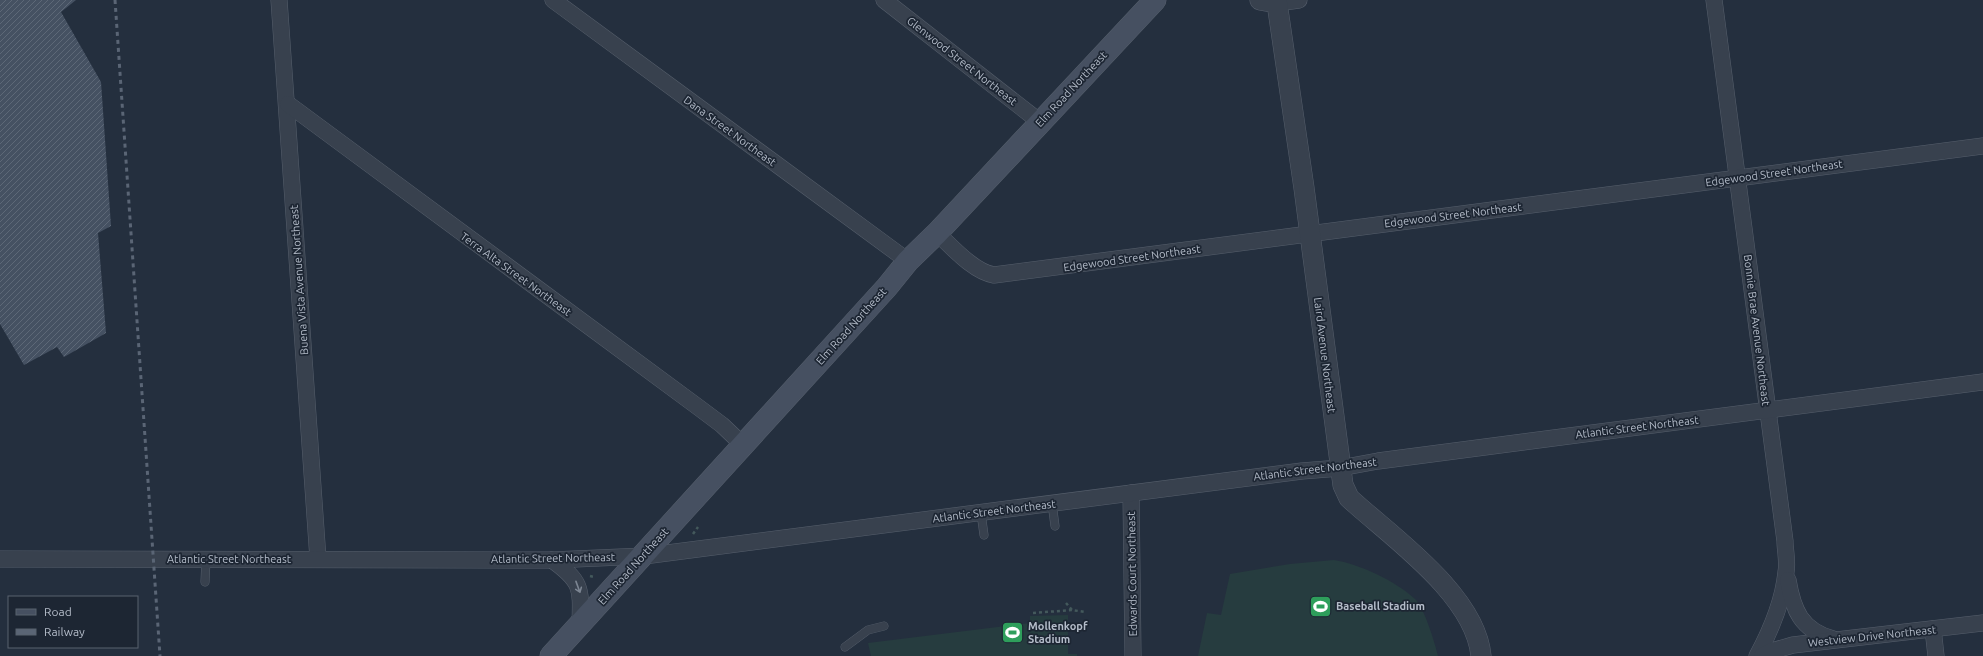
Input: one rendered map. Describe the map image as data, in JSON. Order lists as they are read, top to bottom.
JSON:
{
  "streets": {
    "main road": ["Elm Road Northeast"],
    "street": [
      "Glenwood Street Northeast",
      "Dana Street Northeast",
      "Edgewood Street Northeast",
      "Terra Alta Street Northeast",
      "Buena Vista Avenue Northeast",
      "Bonnie Brae Avenue Northeast",
      "Laird Avenue Northeast",
      "Atlantic Street Northeast",
      "Edwards Court Northeast",
      "Westview Drive Northeast"
    ]
  },
  "crossings": [
    ["Glenwood Street Northeast", "Elm Road Northeast"],
    ["Elm Road Northeast", "Dana Street Northeast"],
    ["Elm Road Northeast", "Edgewood Street Northeast"],
    ["Elm Road Northeast", "Terra Alta Street Northeast"],
    ["Elm Road Northeast", "Atlantic Street Northeast"],
    ["Edgewood Street Northeast", "Bonnie Brae Avenue Northeast"],
    ["Edgewood Street Northeast", "Laird Avenue Northeast"],
    ["Terra Alta Street Northeast", "Buena Vista Avenue Northeast"],
    ["Buena Vista Avenue Northeast", "Atlantic Street Northeast"],
    ["Bonnie Brae Avenue Northeast", "Atlantic Street Northeast"],
    ["Laird Avenue Northeast", "Atlantic Street Northeast"],
    ["Atlantic Street Northeast", "Edwards Court Northeast"]
  ],
  "places": {
    "sports": ["Baseball Stadium", "Mollenkopf Stadium"]
  },
  "legend": ["Road", "Railway"]
}
